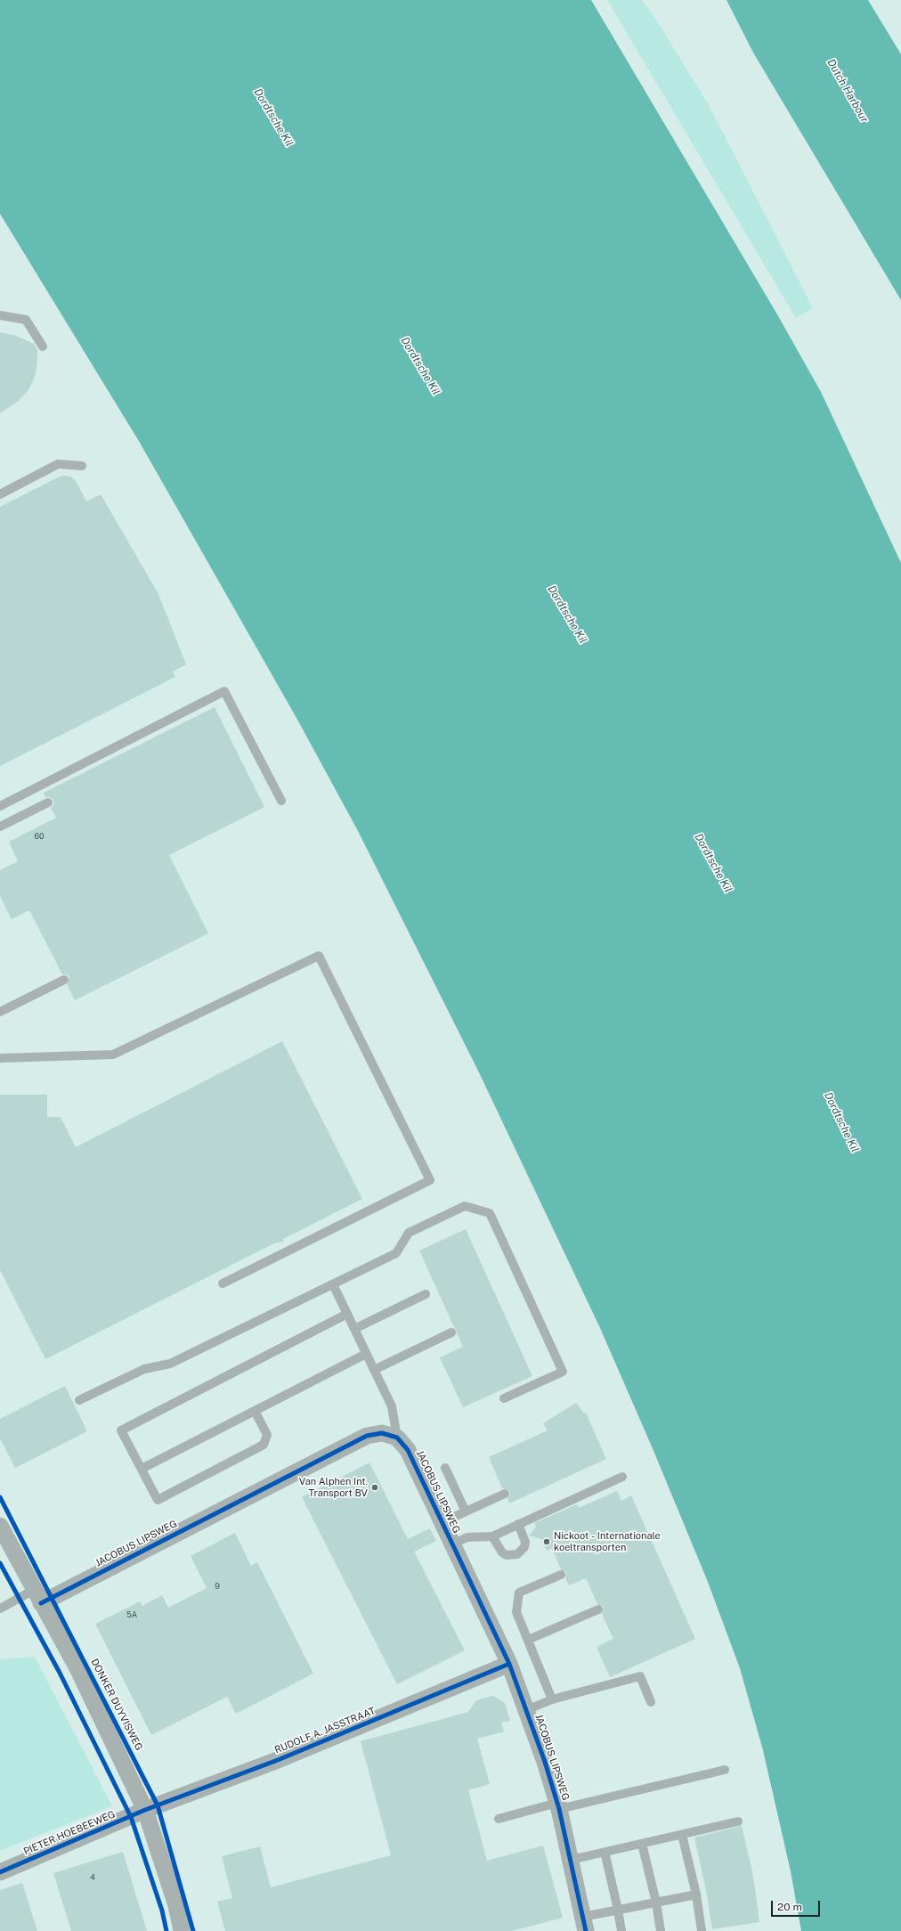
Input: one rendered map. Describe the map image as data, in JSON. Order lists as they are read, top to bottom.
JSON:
{
  "streets": {
    "street": [
      "JACOBUS LIPSWEG",
      "DONKER DUYVISWEG",
      "RUDOLF A. JASSTRAAT",
      "PIETER HOEBEEWEG"
    ]
  },
  "crossings": [
    ["JACOBUS LIPSWEG", "DONKER DUYVISWEG"],
    ["JACOBUS LIPSWEG", "RUDOLF A. JASSTRAAT"],
    ["DONKER DUYVISWEG", "RUDOLF A. JASSTRAAT"],
    ["DONKER DUYVISWEG", "PIETER HOEBEEWEG"],
    ["RUDOLF A. JASSTRAAT", "PIETER HOEBEEWEG"]
  ],
  "water": ["Dutch Harbour", "Dordtsche Kil"],
  "places": ["Van Alphen Int. Transport BV", "Nickoot - Internationale koeltransporten"],
  "house_numbers": [
    "60",
    "9",
    "5A",
    "4"
  ],
  "scale_bar": "20 m"
}
